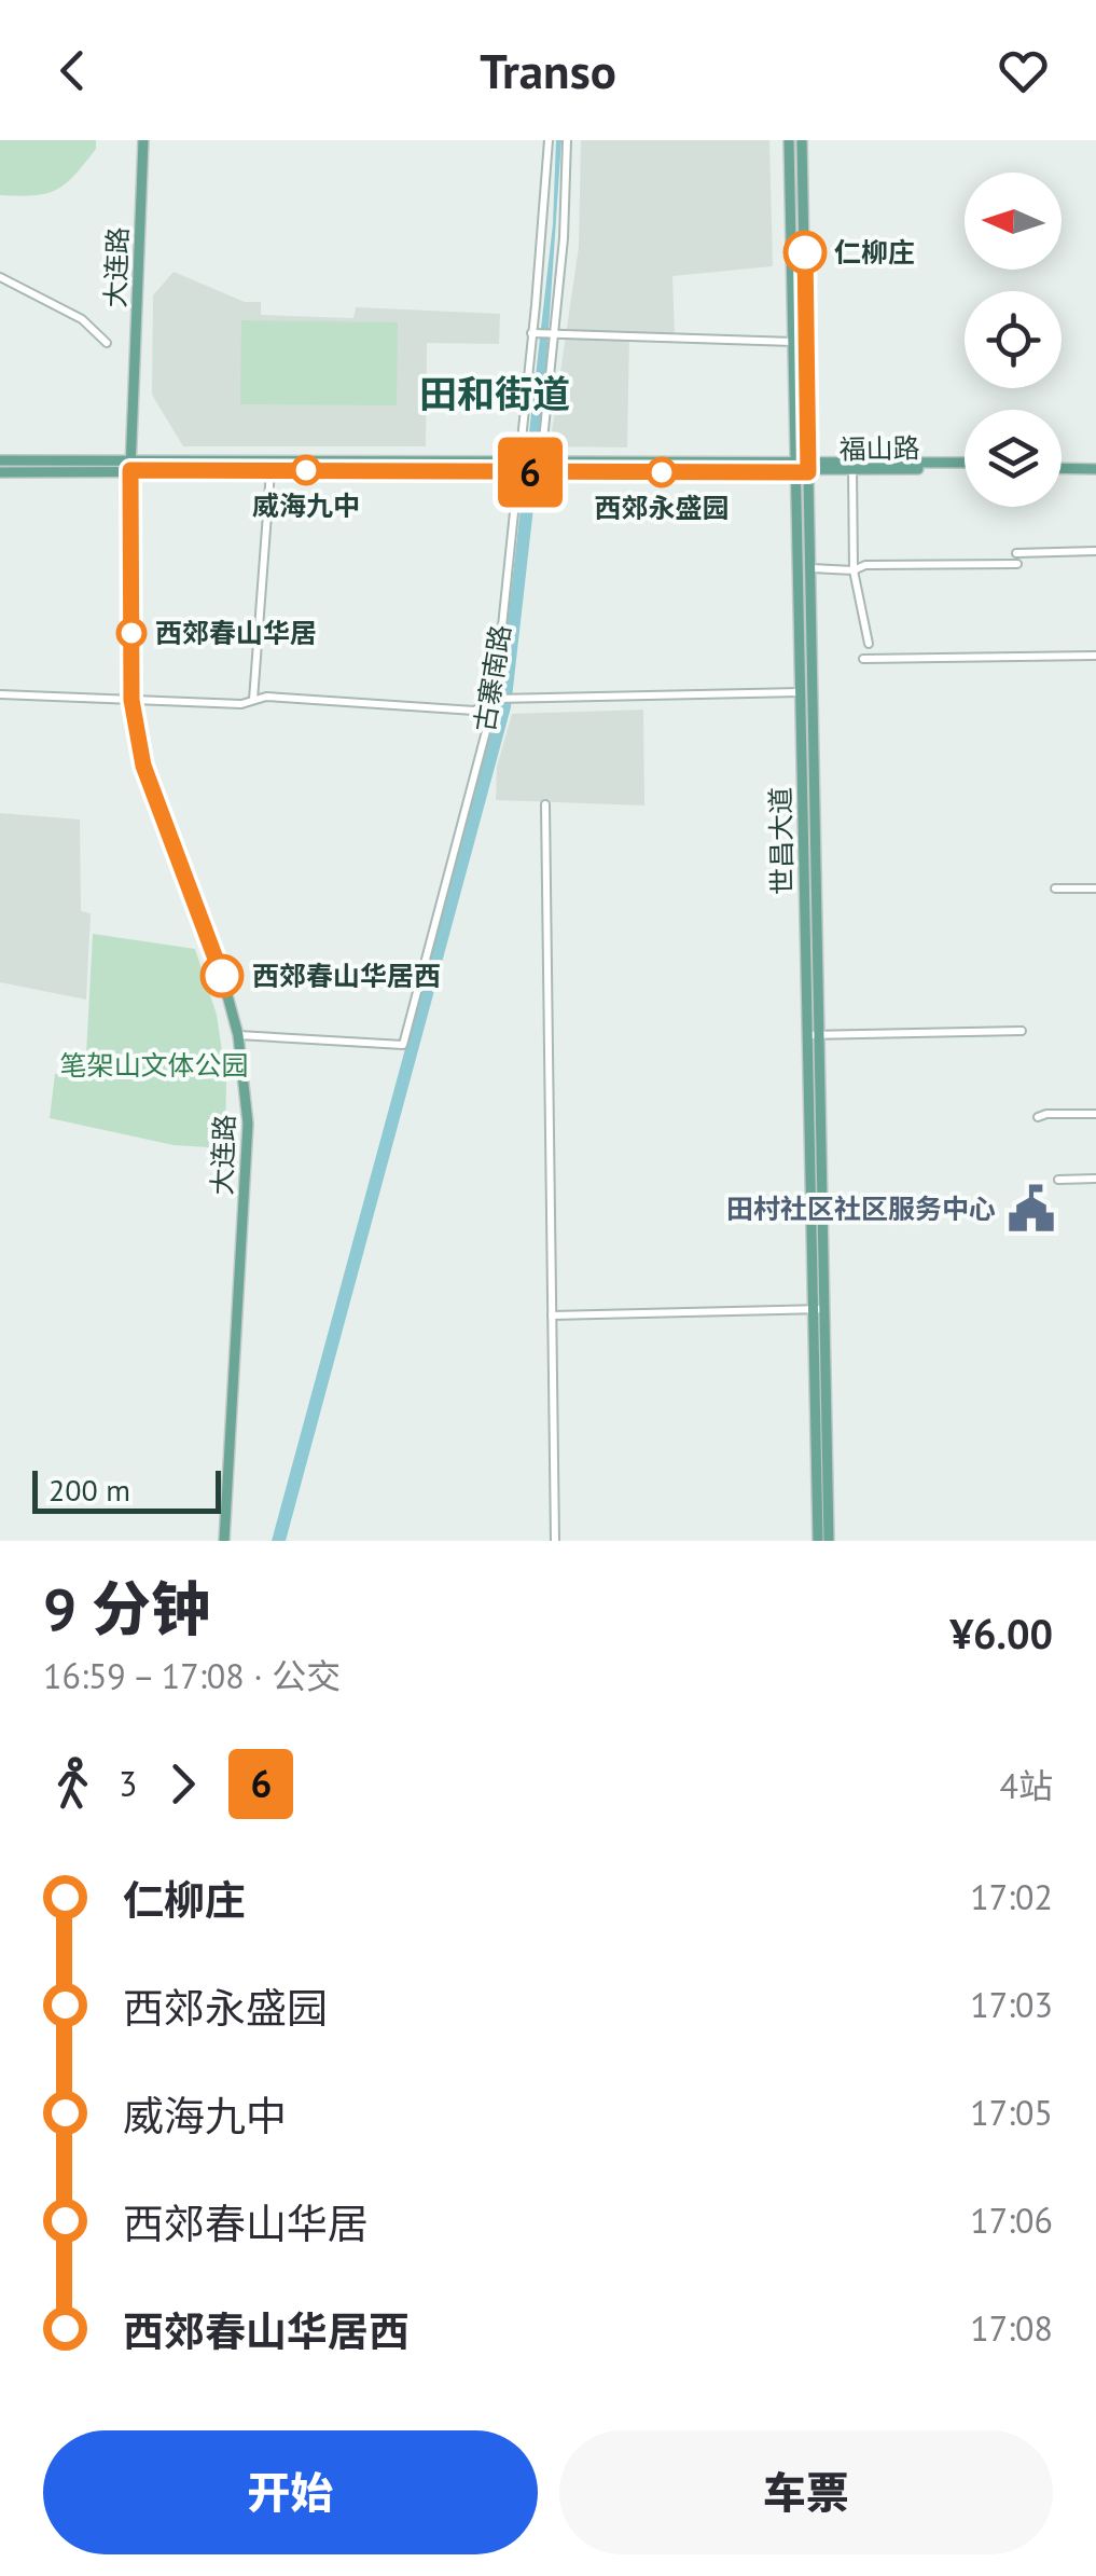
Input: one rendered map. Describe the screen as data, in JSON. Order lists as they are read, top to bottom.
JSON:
{
  "streets": {
    "main road": ["大连路", "世昌大道"],
    "street": ["古寨南路"]
  },
  "crossings": [
    ["大连路", "古寨南路"]
  ],
  "districts": ["田和街道"],
  "parks": ["笔架山文体公园"],
  "places": {
    "other": [
      "仁柳庄",
      "威海九中",
      "西郊永盛园",
      "西郊春山华居",
      "西郊春山华居西"
    ],
    "public building": ["田村社区社区服务中心"]
  },
  "lines": ["bus line 6"],
  "scale_bar": "200 m",
  "north": "left",
  "page": {
    "header": "Transo",
    "on_map": "6",
    "scale": "200 m",
    "heading": ["9 分钟", "16:59 – 17:08 · 公交", "¥6.00"],
    "legs": ["3", "6", "4站"],
    "list": [
      {
        "name": "仁柳庄",
        "value": "17:02"
      },
      {
        "name": "西郊永盛园",
        "value": "17:03"
      },
      {
        "name": "威海九中",
        "value": "17:05"
      },
      {
        "name": "西郊春山华居",
        "value": "17:06"
      },
      {
        "name": "西郊春山华居西",
        "value": "17:08"
      }
    ],
    "buttons": ["开始", "车票"]
  }
}
